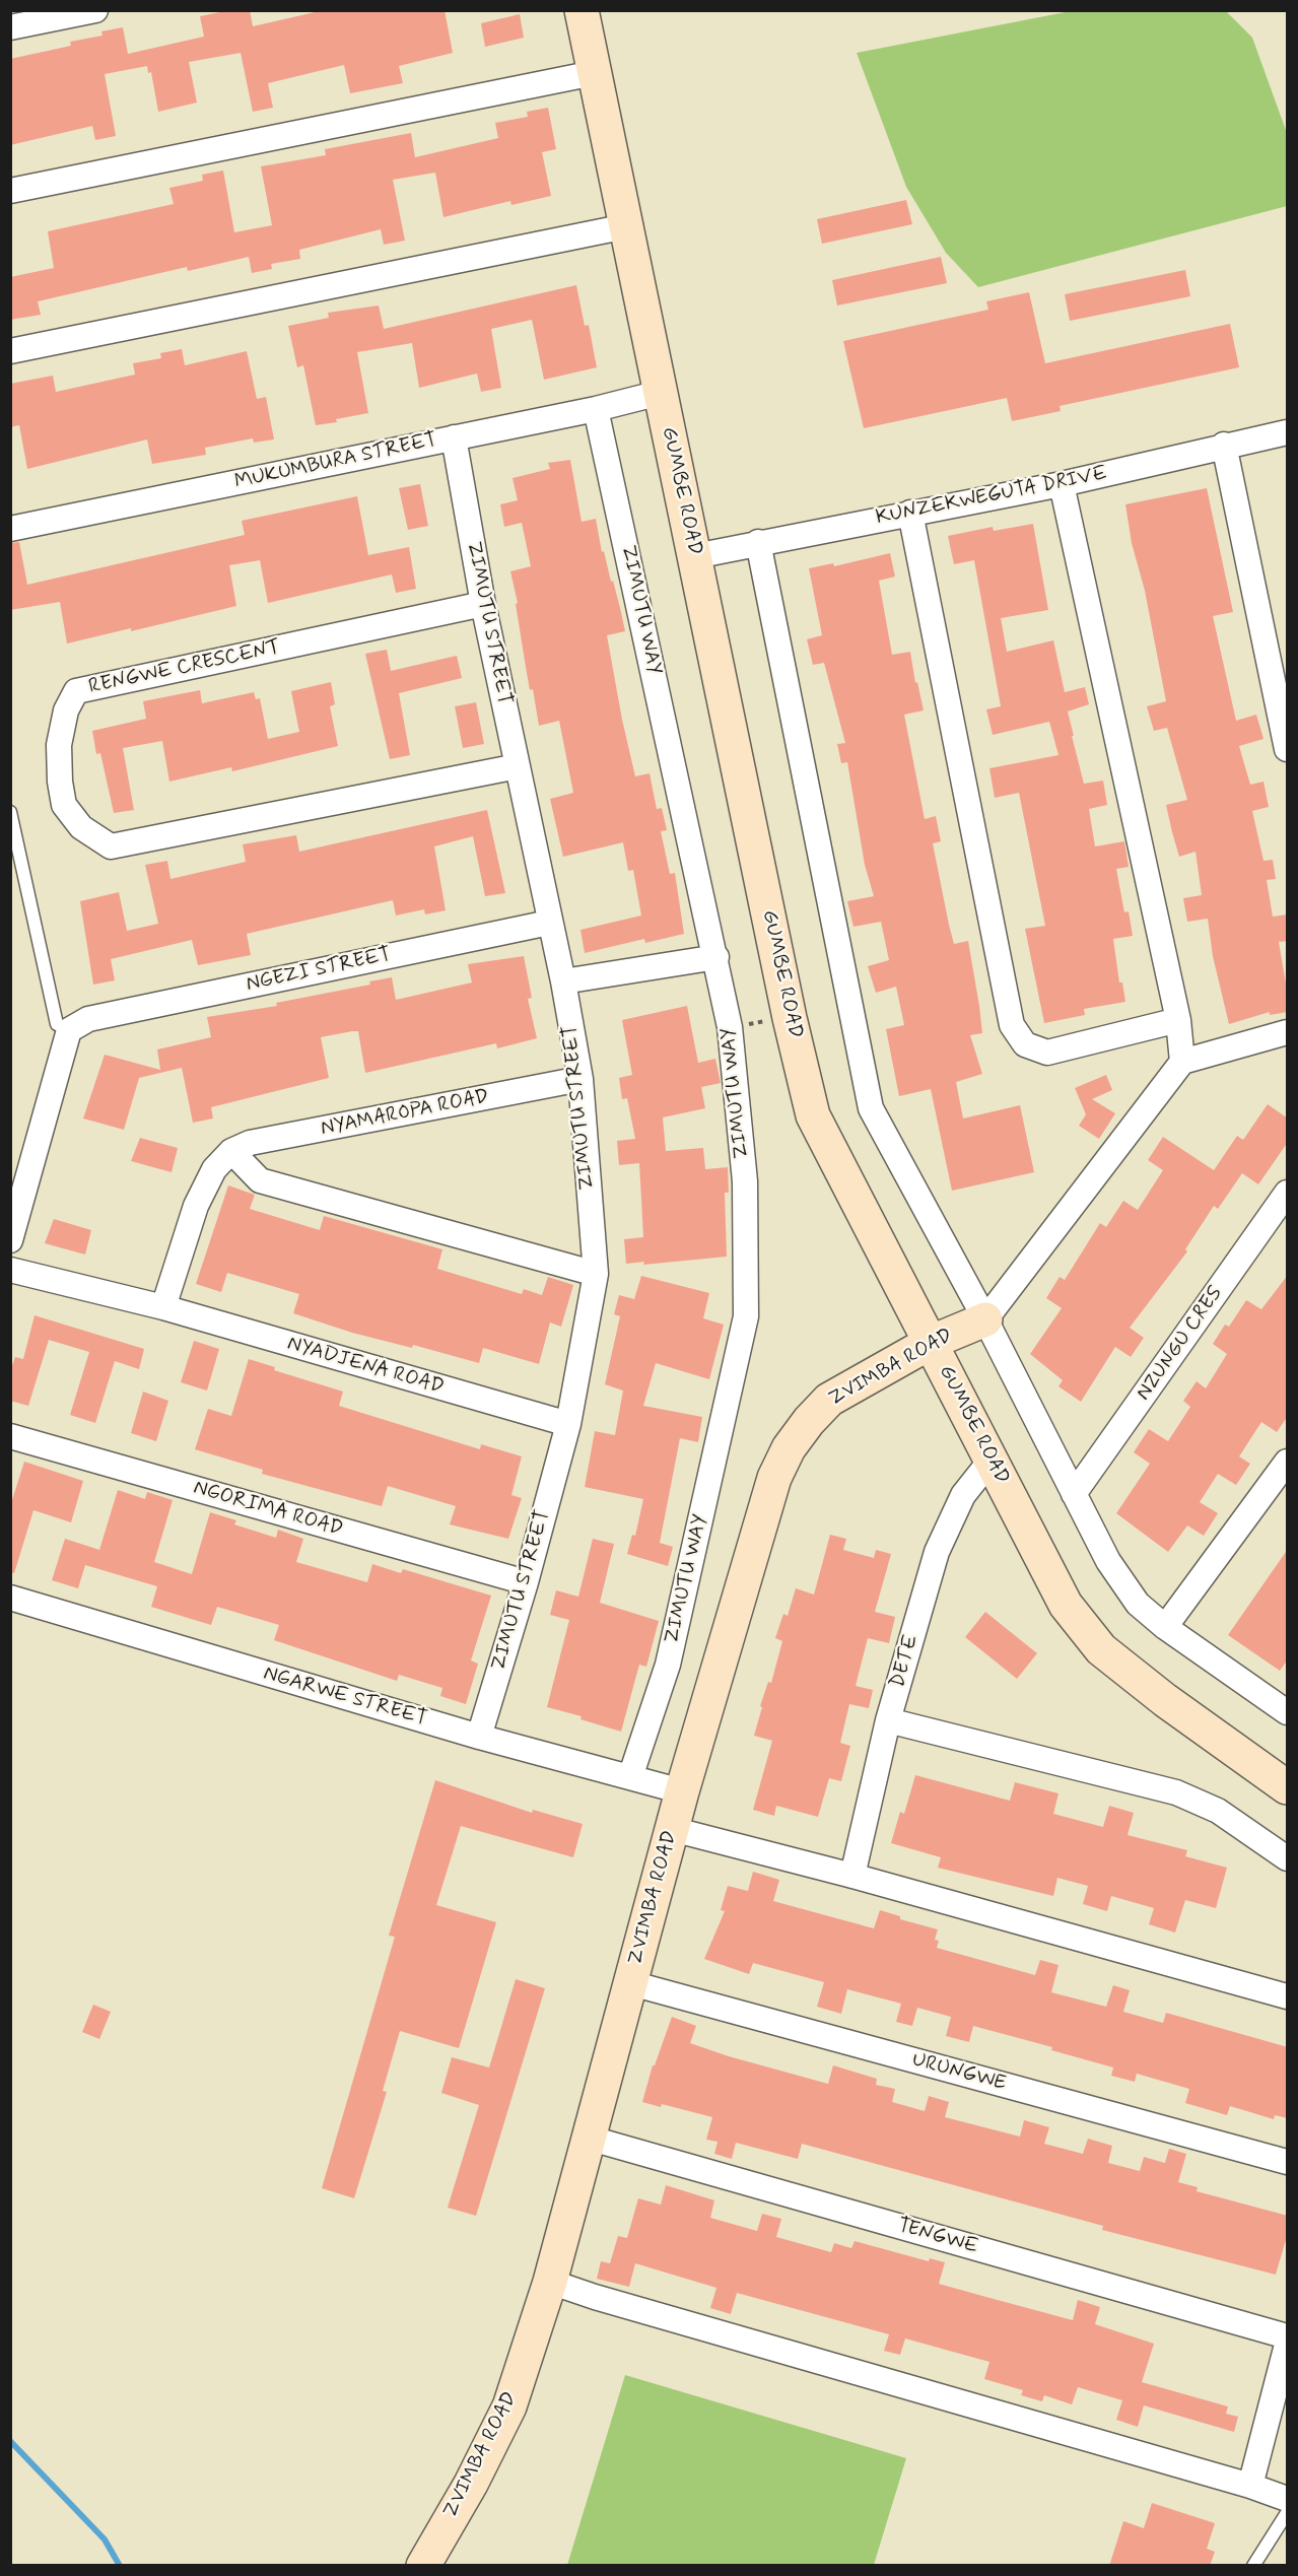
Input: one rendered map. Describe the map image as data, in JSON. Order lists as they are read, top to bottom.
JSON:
{
  "streets": {
    "street": [
      "MUKUMBURA STREET",
      "GUMBE ROAD",
      "KUNZEKWEGUTA DRIVE",
      "ZIMUTU WAY",
      "ZIMUTU STREET",
      "RENGWE CRESCENT",
      "NGEZI STREET",
      "NYAMAROPA ROAD",
      "NZUNGU CRES",
      "NYADJENA ROAD",
      "ZVIMBA ROAD",
      "NGORIMA ROAD",
      "DETE",
      "NGARWE STREET",
      "URUNGWE",
      "TENGWE"
    ]
  },
  "crossings": [
    ["MUKUMBURA STREET", "GUMBE ROAD"],
    ["MUKUMBURA STREET", "ZIMUTU WAY"],
    ["MUKUMBURA STREET", "ZIMUTU STREET"],
    ["GUMBE ROAD", "KUNZEKWEGUTA DRIVE"],
    ["GUMBE ROAD", "ZVIMBA ROAD"],
    ["GUMBE ROAD", "DETE"],
    ["ZIMUTU WAY", "NGARWE STREET"],
    ["ZIMUTU STREET", "RENGWE CRESCENT"],
    ["ZIMUTU STREET", "NGEZI STREET"],
    ["ZIMUTU STREET", "NYAMAROPA ROAD"],
    ["ZIMUTU STREET", "NYADJENA ROAD"],
    ["ZIMUTU STREET", "NGORIMA ROAD"],
    ["ZIMUTU STREET", "NGARWE STREET"],
    ["ZVIMBA ROAD", "NGARWE STREET"],
    ["ZVIMBA ROAD", "URUNGWE"],
    ["ZVIMBA ROAD", "TENGWE"]
  ]
}
